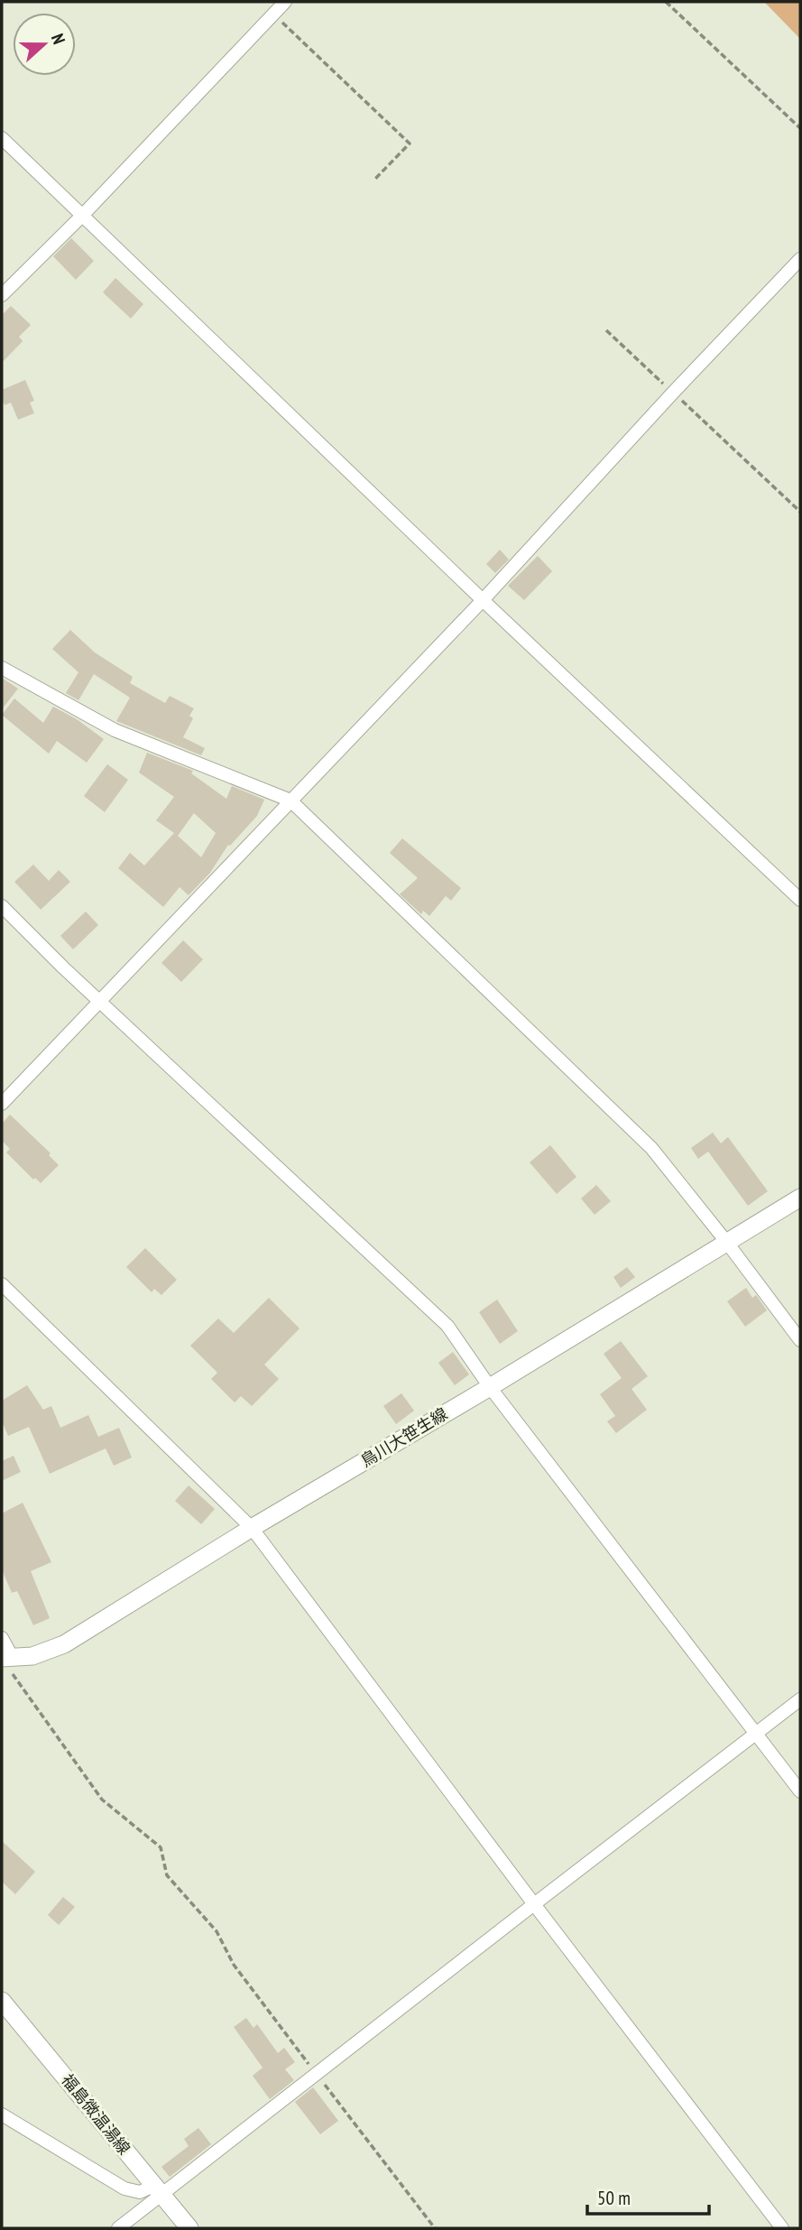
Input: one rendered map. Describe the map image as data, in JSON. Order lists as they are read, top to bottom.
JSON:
{
  "streets": {
    "street": ["鳥川大笹生線", "福島微温湯線"]
  },
  "scale_bar": "50 m",
  "north": "right"
}
